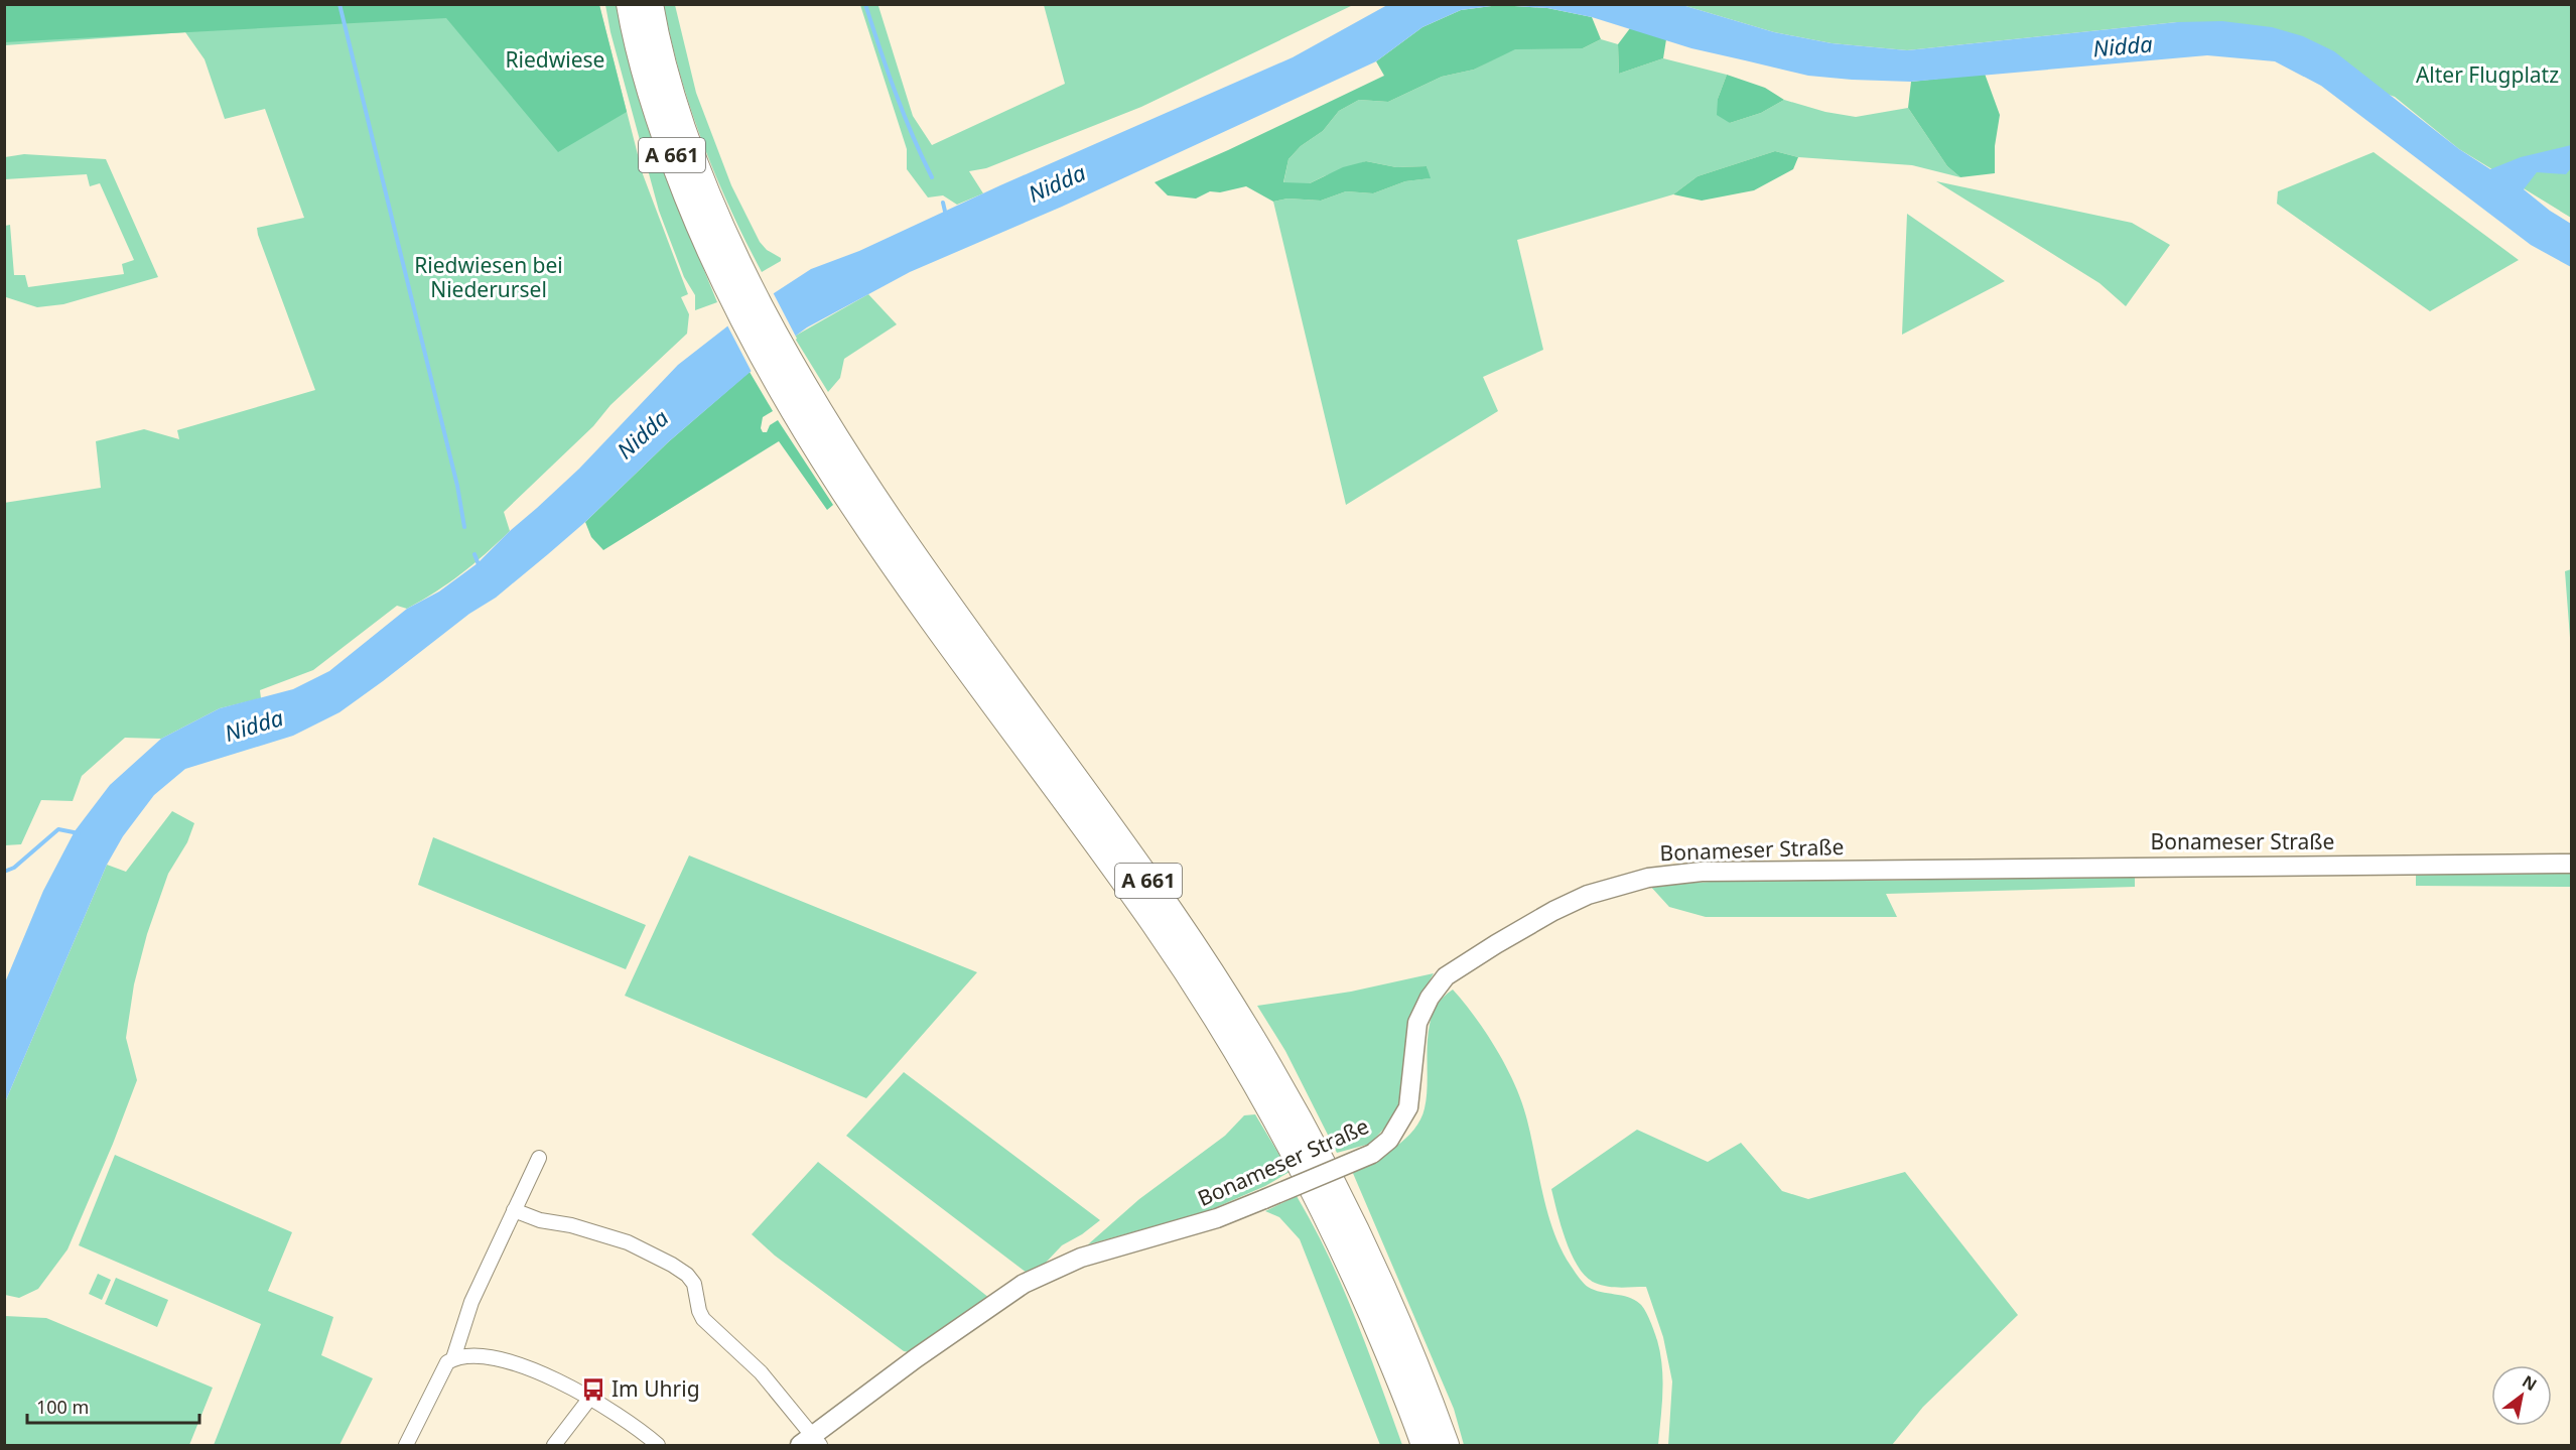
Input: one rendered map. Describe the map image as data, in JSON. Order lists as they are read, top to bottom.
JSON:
{
  "streets": {
    "highway": ["A 661"],
    "street": ["Bonameser Straße"]
  },
  "water": ["Nidda"],
  "parks": ["Riedwiese", "Alter Flugplatz", "Riedwiesen bei Niederursel"],
  "places": {
    "bus stop": ["Im Uhrig"]
  },
  "scale_bar": "100 m",
  "north": "top right"
}
